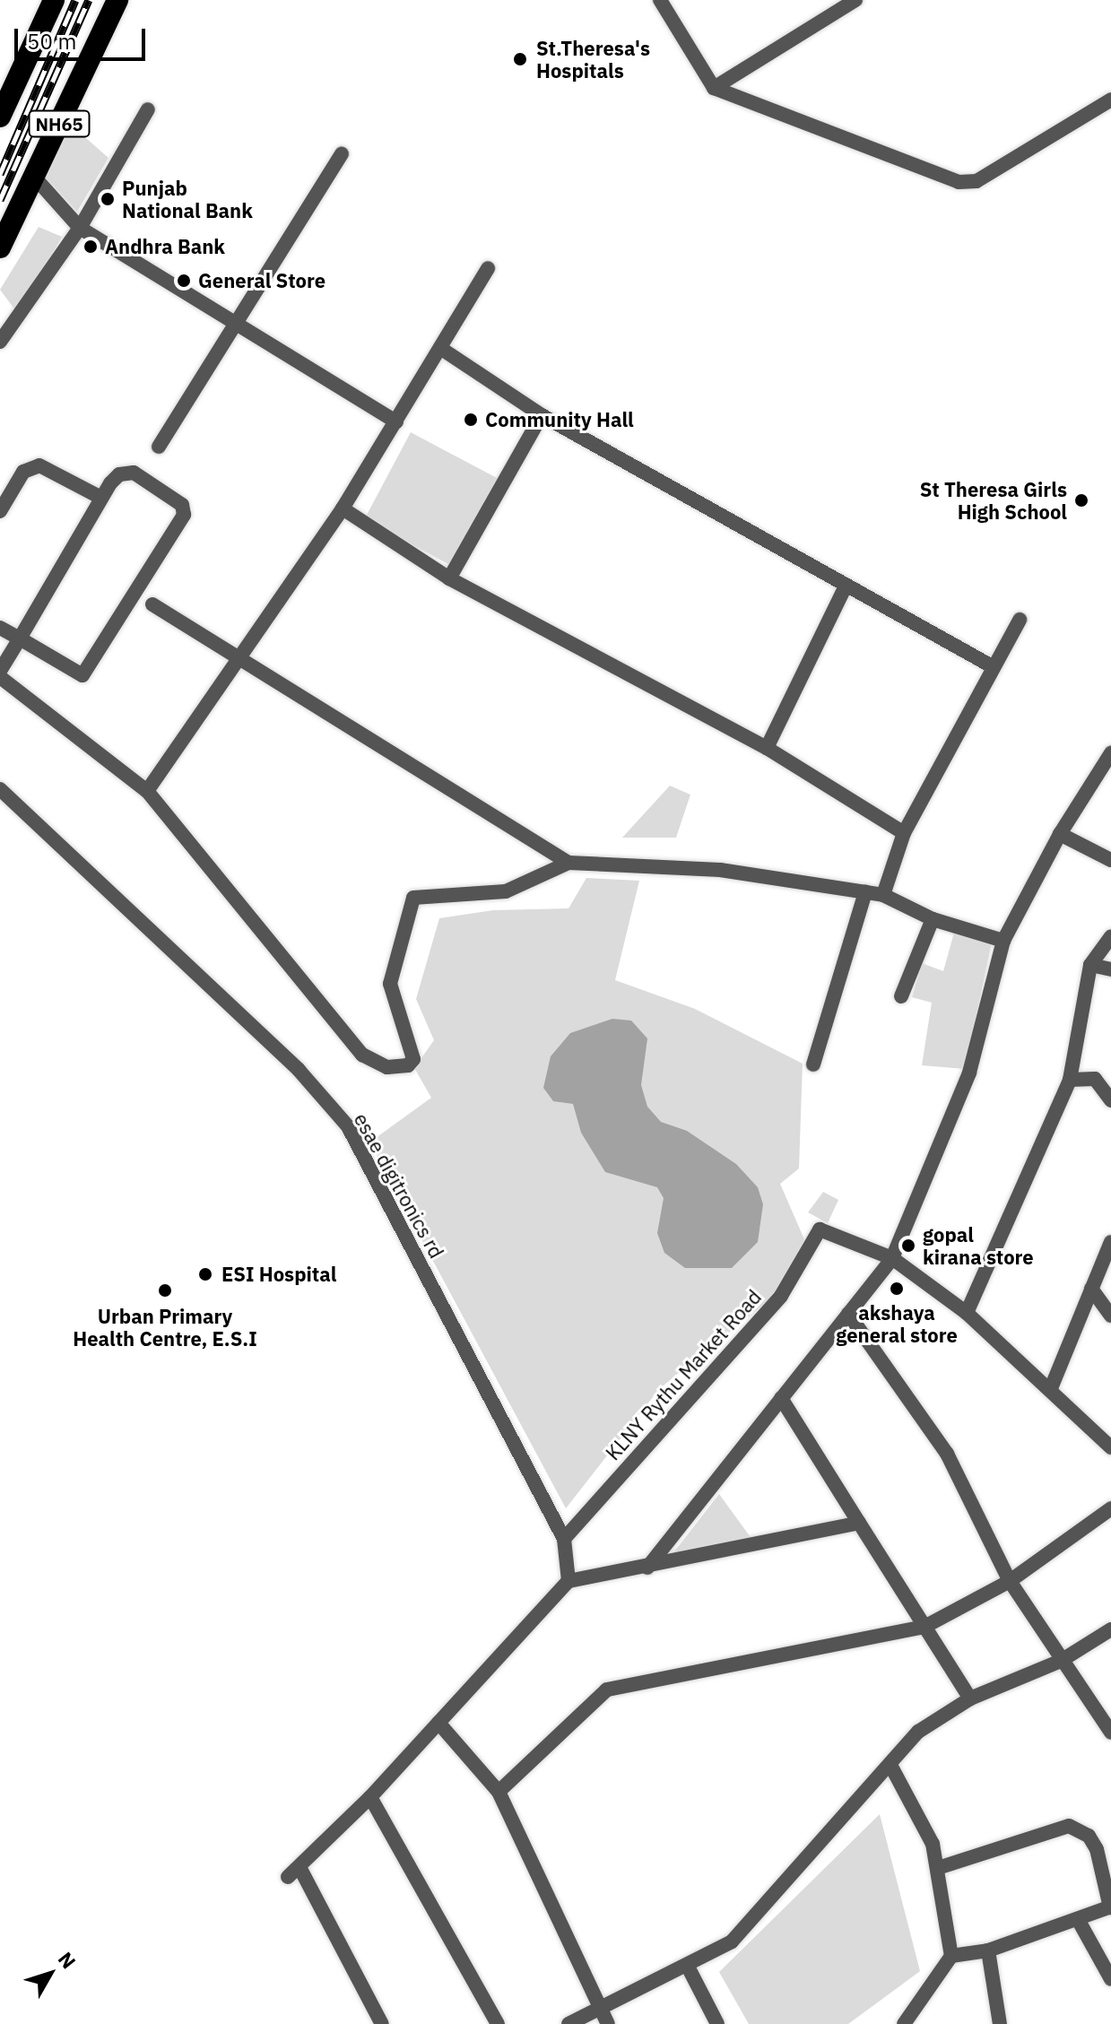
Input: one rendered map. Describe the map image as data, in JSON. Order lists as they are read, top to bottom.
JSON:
{
  "streets": {
    "highway": ["NH65"],
    "street": ["esae digitronics rd", "KLNY Rythu Market Road"]
  },
  "crossings": [
    ["esae digitronics rd", "KLNY Rythu Market Road"]
  ],
  "places": [
    "St.Theresa's Hospitals",
    "Punjab National Bank",
    "Andhra Bank",
    "General Store",
    "Community Hall",
    "St Theresa Girls High School",
    "gopal kirana store",
    "ESI Hospital",
    "akshaya general store",
    "Urban Primary Health Centre, E.S.I"
  ],
  "scale_bar": "50 m",
  "north": "top right"
}
